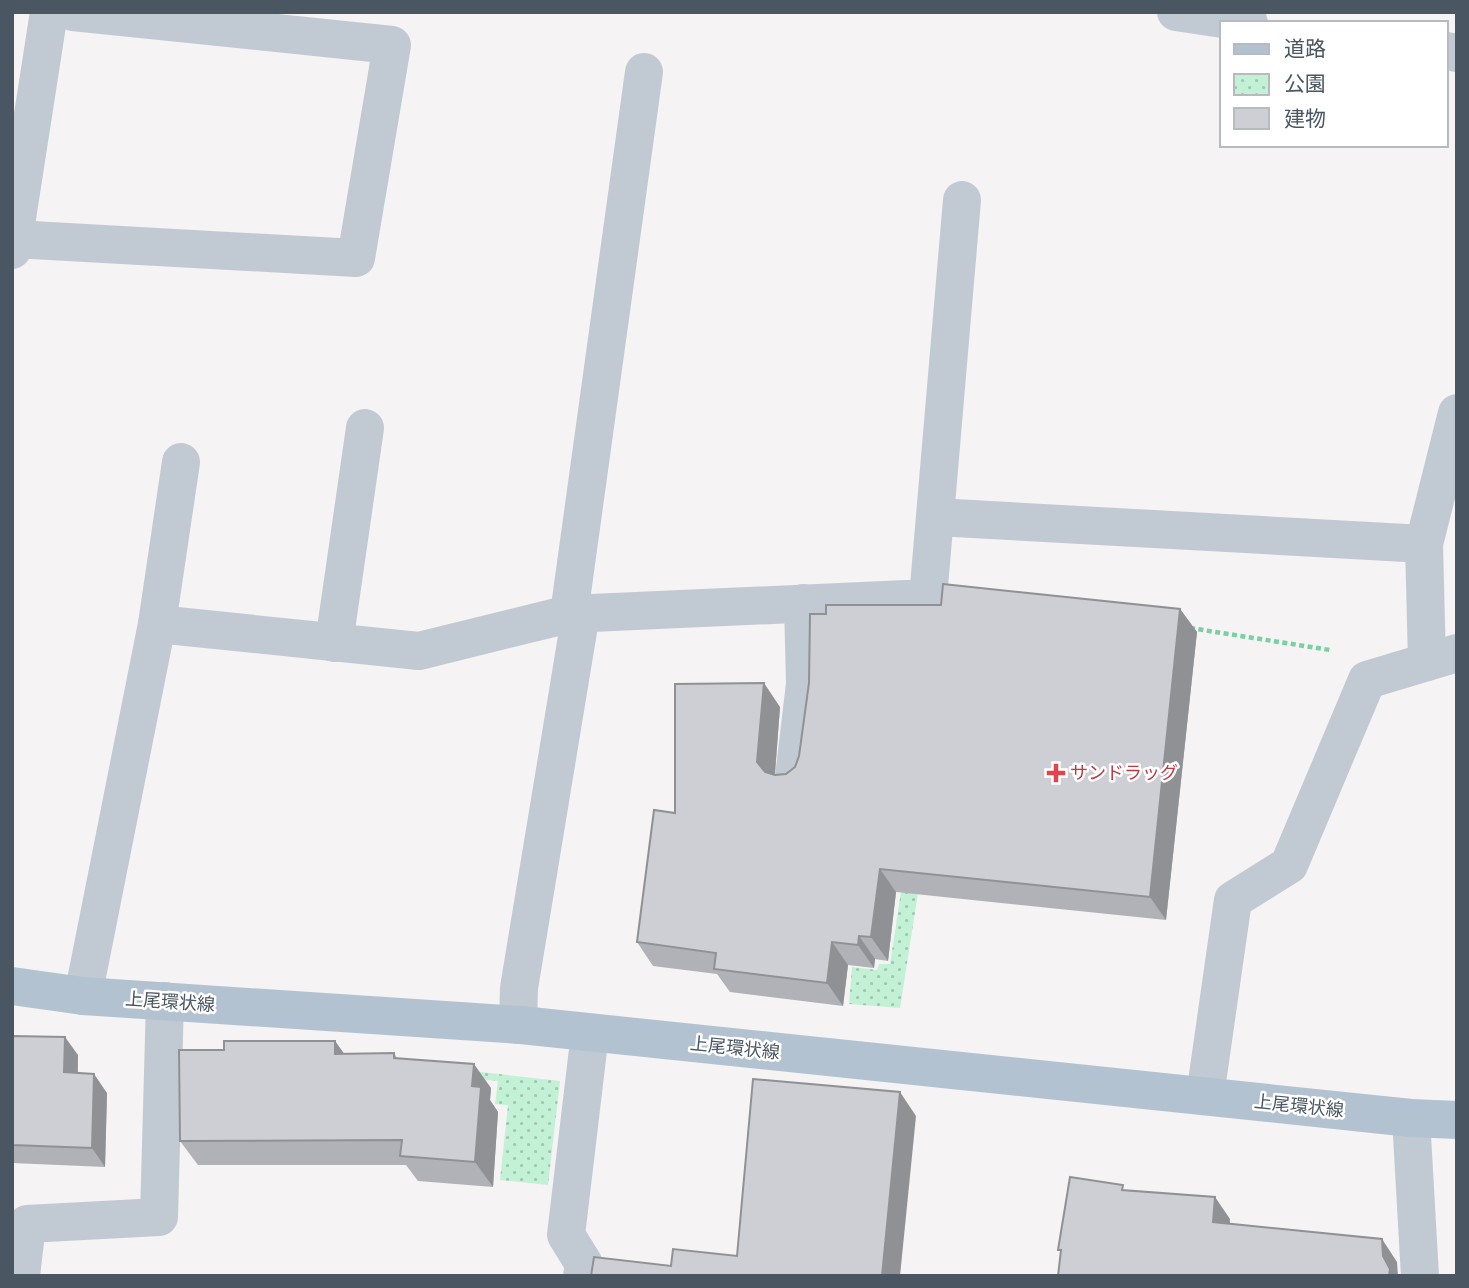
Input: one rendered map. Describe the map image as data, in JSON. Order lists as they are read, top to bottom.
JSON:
{
  "streets": {
    "main road": ["上尾環状線"]
  },
  "places": {
    "health": ["サンドラッグ"]
  },
  "legend": ["道路", "公園", "建物"]
}
